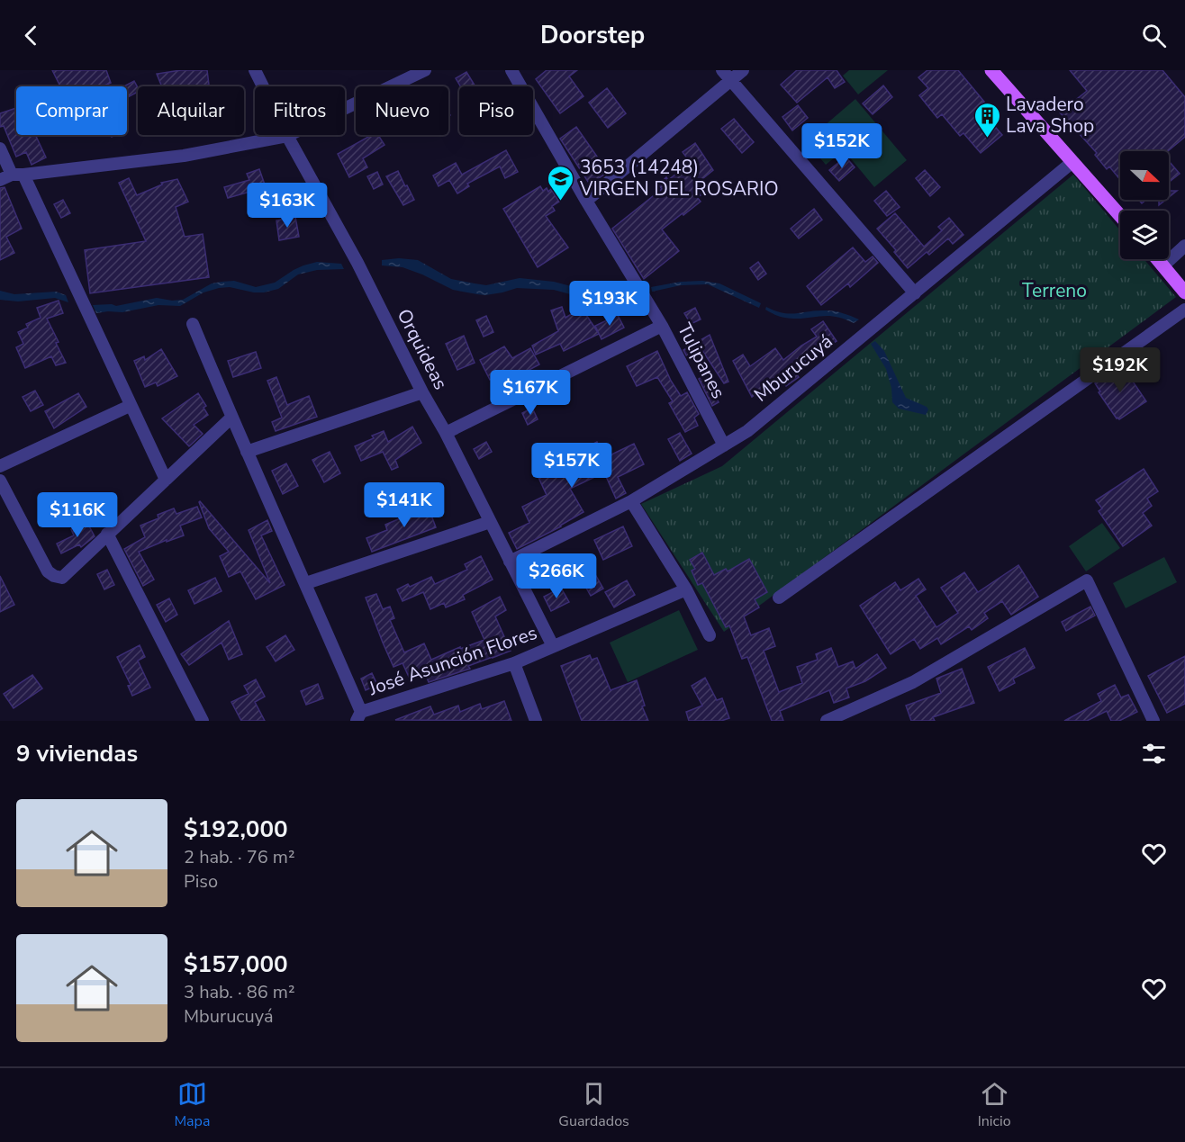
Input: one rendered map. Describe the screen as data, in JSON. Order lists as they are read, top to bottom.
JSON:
{
  "streets": {
    "street": [
      "Orquideas",
      "Tulipanes",
      "Mburucuyá",
      "José Asunción Flores"
    ]
  },
  "crossings": [
    ["Orquideas", "Mburucuyá"],
    ["Orquideas", "José Asunción Flores"],
    ["Tulipanes", "Mburucuyá"]
  ],
  "parks": ["Terreno"],
  "places": {
    "building": ["Lavadero Lava Shop"],
    "school or university": ["3653 (14248) VIRGEN DEL ROSARIO"]
  },
  "north": "right",
  "page": {
    "header": "Doorstep",
    "chip": [
      "Comprar",
      "Alquilar",
      "Filtros",
      "Nuevo",
      "Piso"
    ],
    "price": [
      "$152K",
      "$163K",
      "$193K",
      "$192K",
      "$167K",
      "$157K",
      "$141K",
      "$116K",
      "$266K"
    ],
    "heading": "9 viviendas",
    "list": [
      {
        "name": "$192,000",
        "note": "2 hab. · 76 m² · Piso"
      },
      {
        "name": "$157,000",
        "note": "3 hab. · 86 m² · Mburucuyá"
      }
    ],
    "tabs": ["Mapa", "Guardados", "Inicio"]
  }
}
